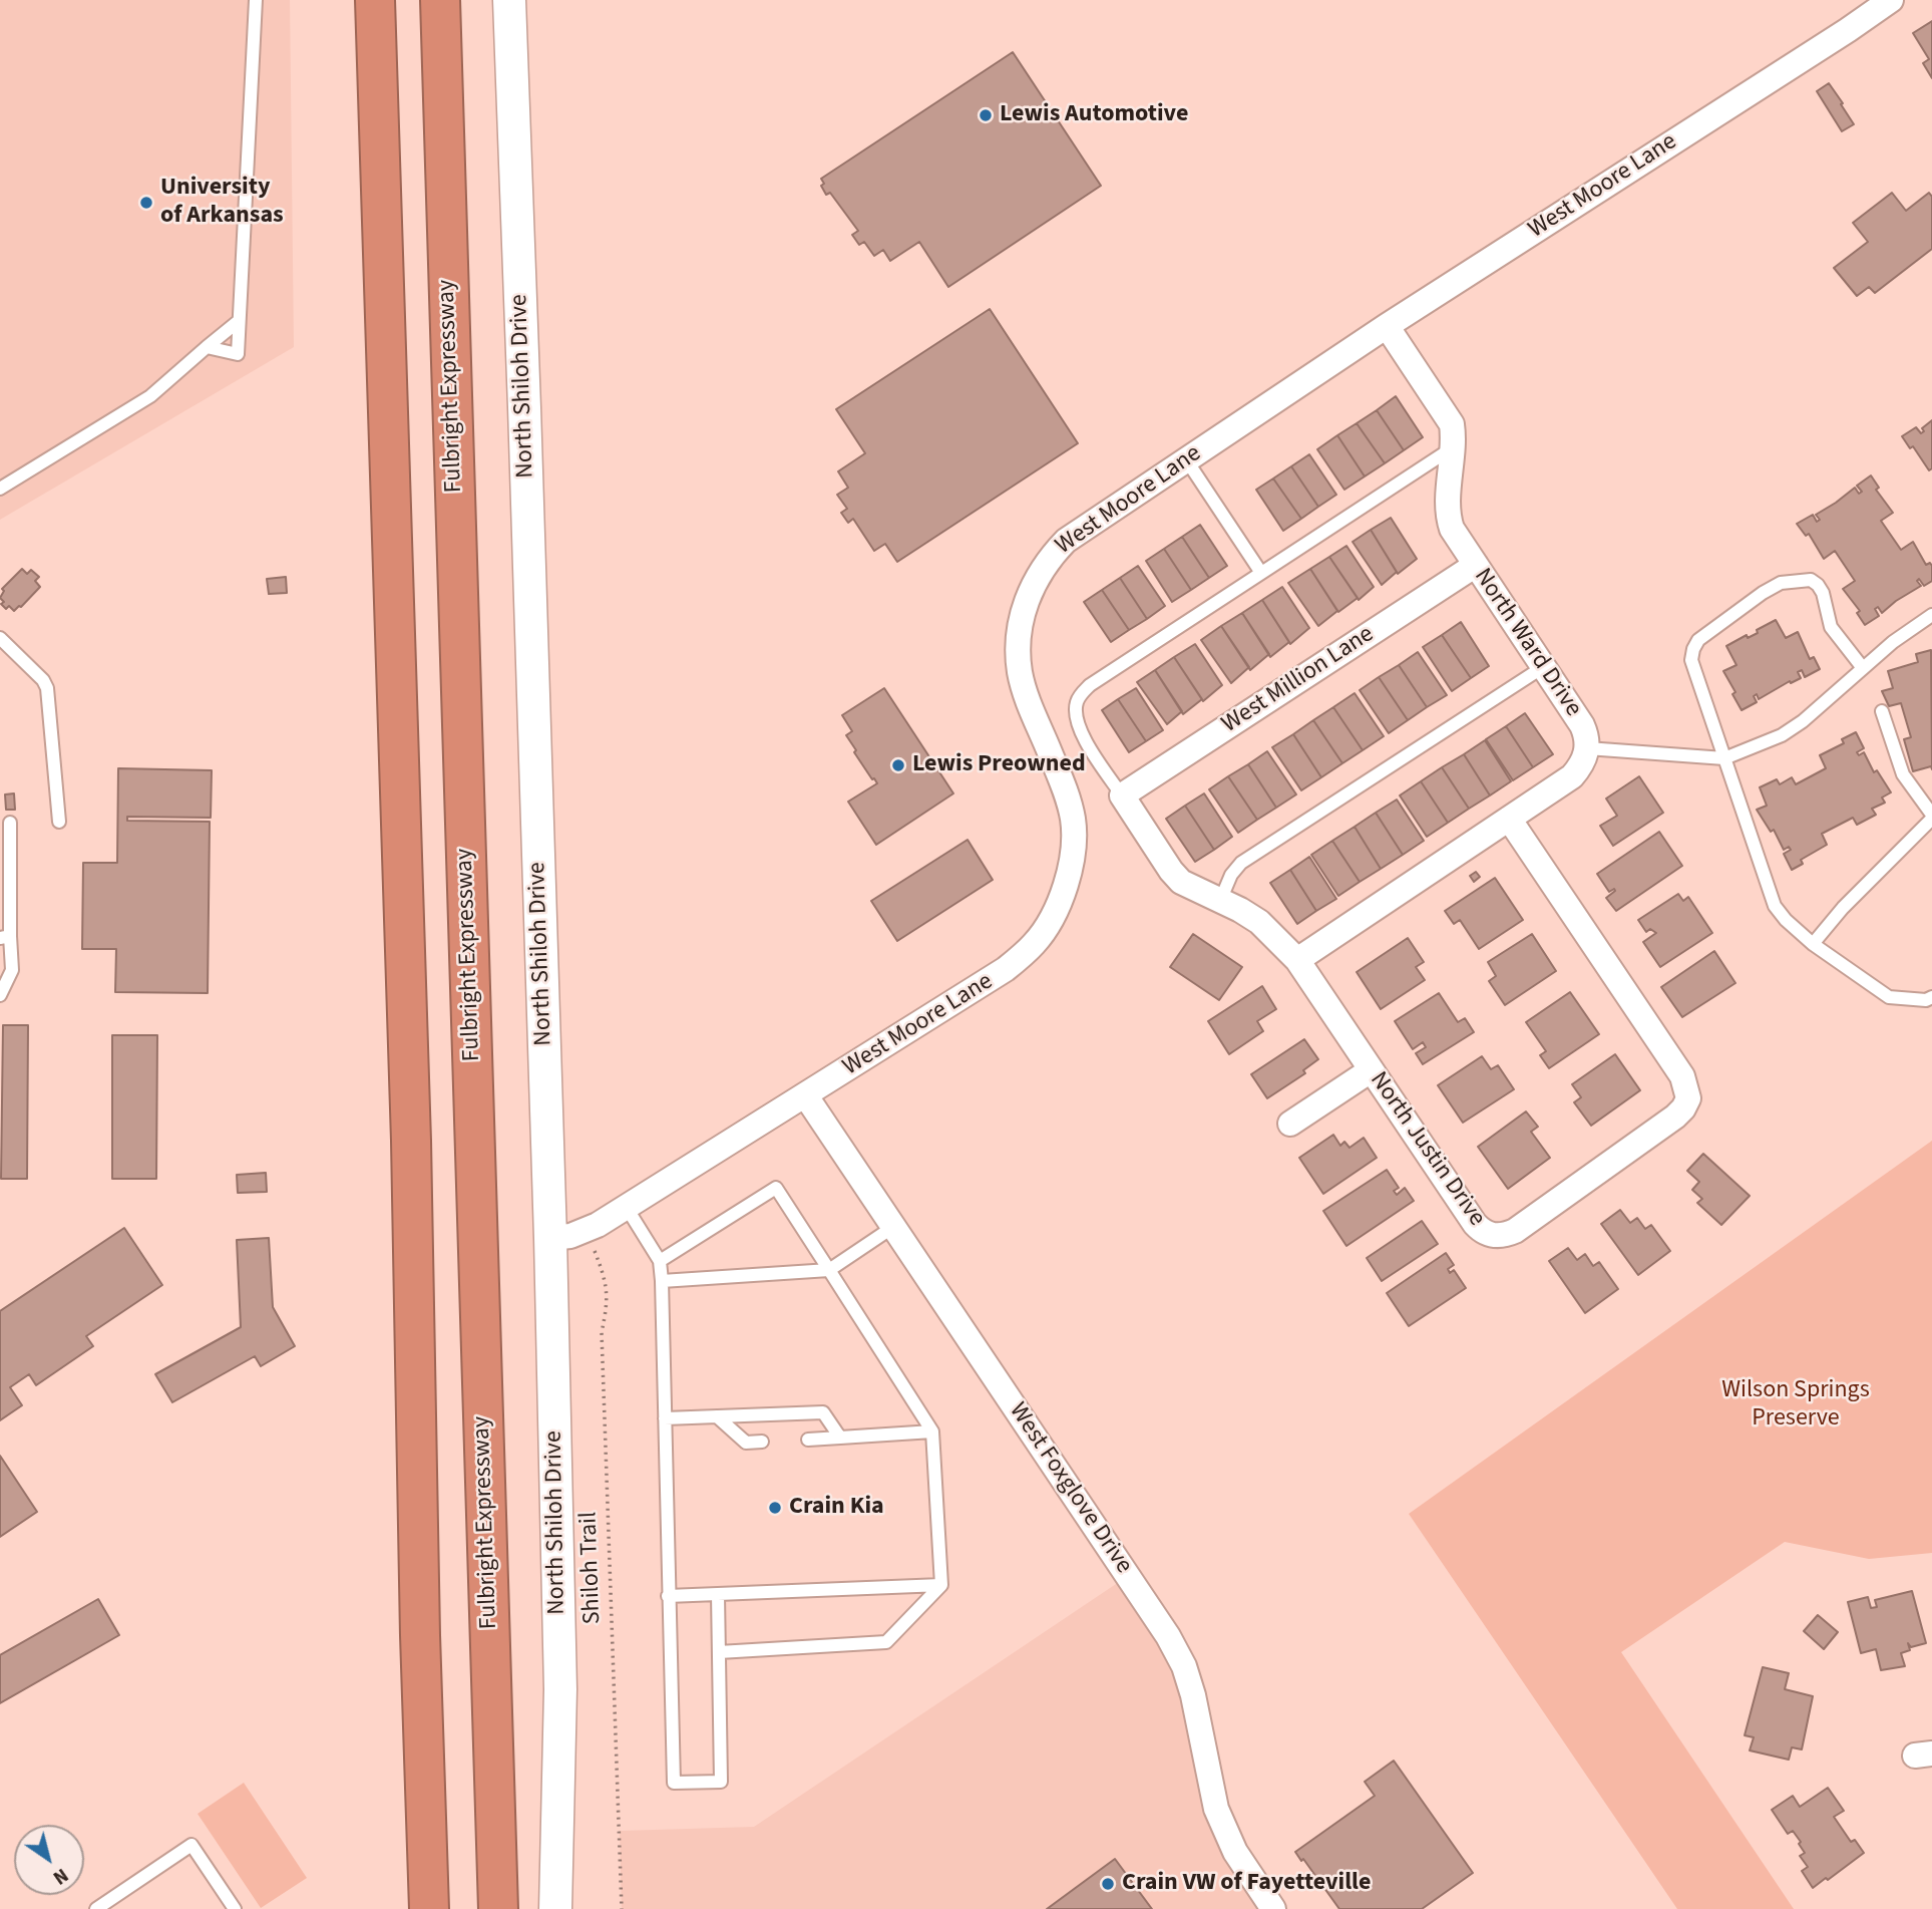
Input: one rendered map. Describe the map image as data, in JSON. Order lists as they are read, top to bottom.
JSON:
{
  "streets": {
    "highway": ["Fulbright Expressway"],
    "street": [
      "West Moore Lane",
      "North Shiloh Drive",
      "North Ward Drive",
      "West Million Lane",
      "North Justin Drive",
      "West Foxglove Drive"
    ],
    "path": ["Shiloh Trail"]
  },
  "crossings": [
    ["West Moore Lane", "North Shiloh Drive"],
    ["West Moore Lane", "North Ward Drive"],
    ["West Moore Lane", "West Foxglove Drive"],
    ["West Moore Lane", "Shiloh Trail"],
    ["North Ward Drive", "West Million Lane"],
    ["North Ward Drive", "North Justin Drive"],
    ["West Million Lane", "North Justin Drive"]
  ],
  "parks": ["Wilson Springs Preserve"],
  "places": [
    "Lewis Automotive",
    "University of Arkansas",
    "Lewis Preowned",
    "Crain Kia",
    "Crain VW of Fayetteville"
  ],
  "north": "bottom right"
}
